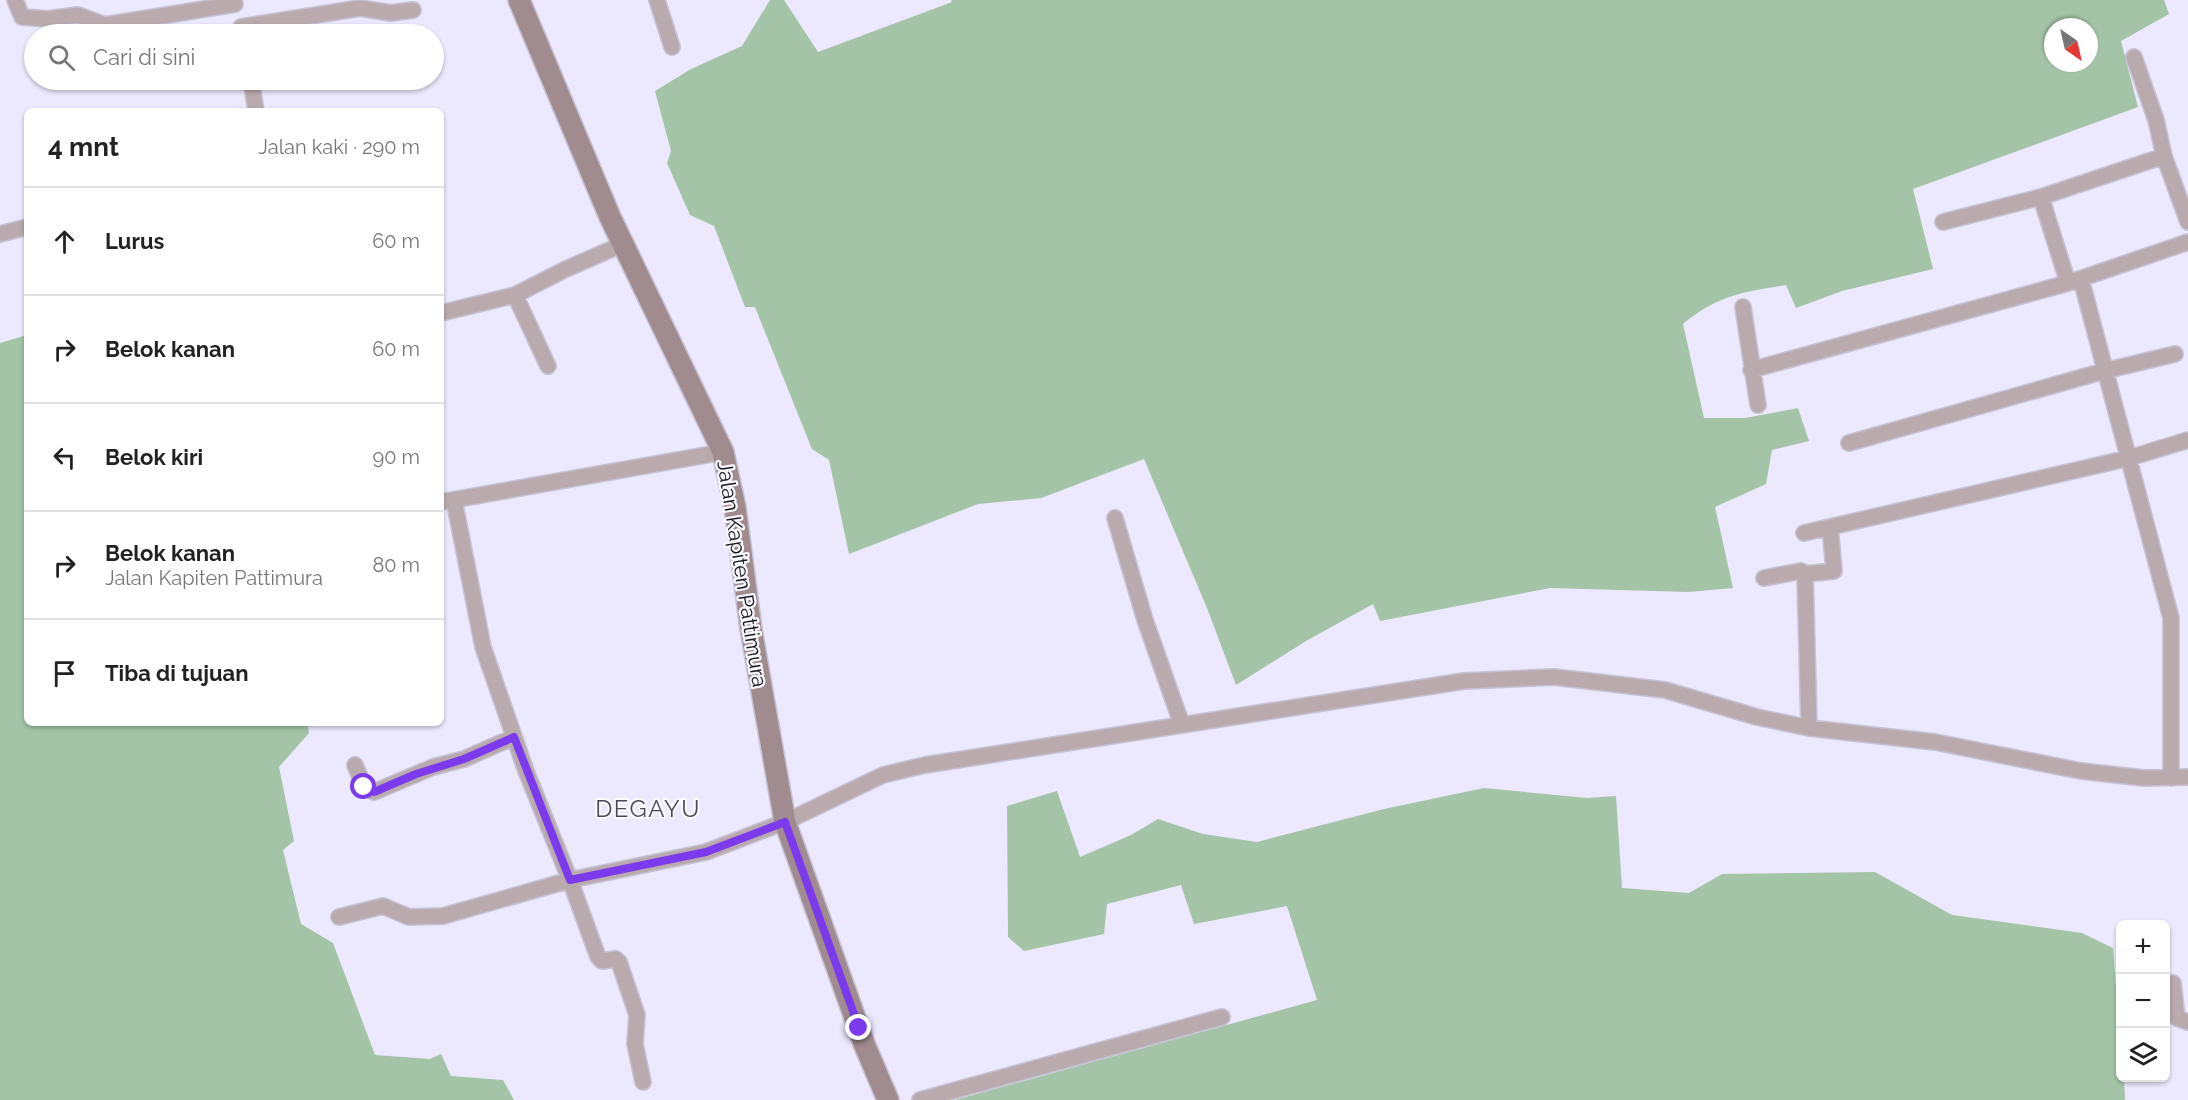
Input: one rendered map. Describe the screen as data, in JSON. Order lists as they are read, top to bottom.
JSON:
{
  "streets": {
    "street": ["Jalan Kapiten Pattimura"]
  },
  "districts": ["DEGAYU"],
  "north": "bottom right",
  "page": {
    "search": "Cari di sini",
    "heading": ["4 mnt", "Jalan kaki · 290 m"],
    "list": [
      ["Lurus", "60 m"],
      ["Belok kanan", "60 m"],
      ["Belok kiri", "90 m"],
      ["Belok kanan", "Jalan Kapiten Pattimura", "80 m"],
      "Tiba di tujuan"
    ],
    "map_buttons": ["+", "−"]
  }
}
